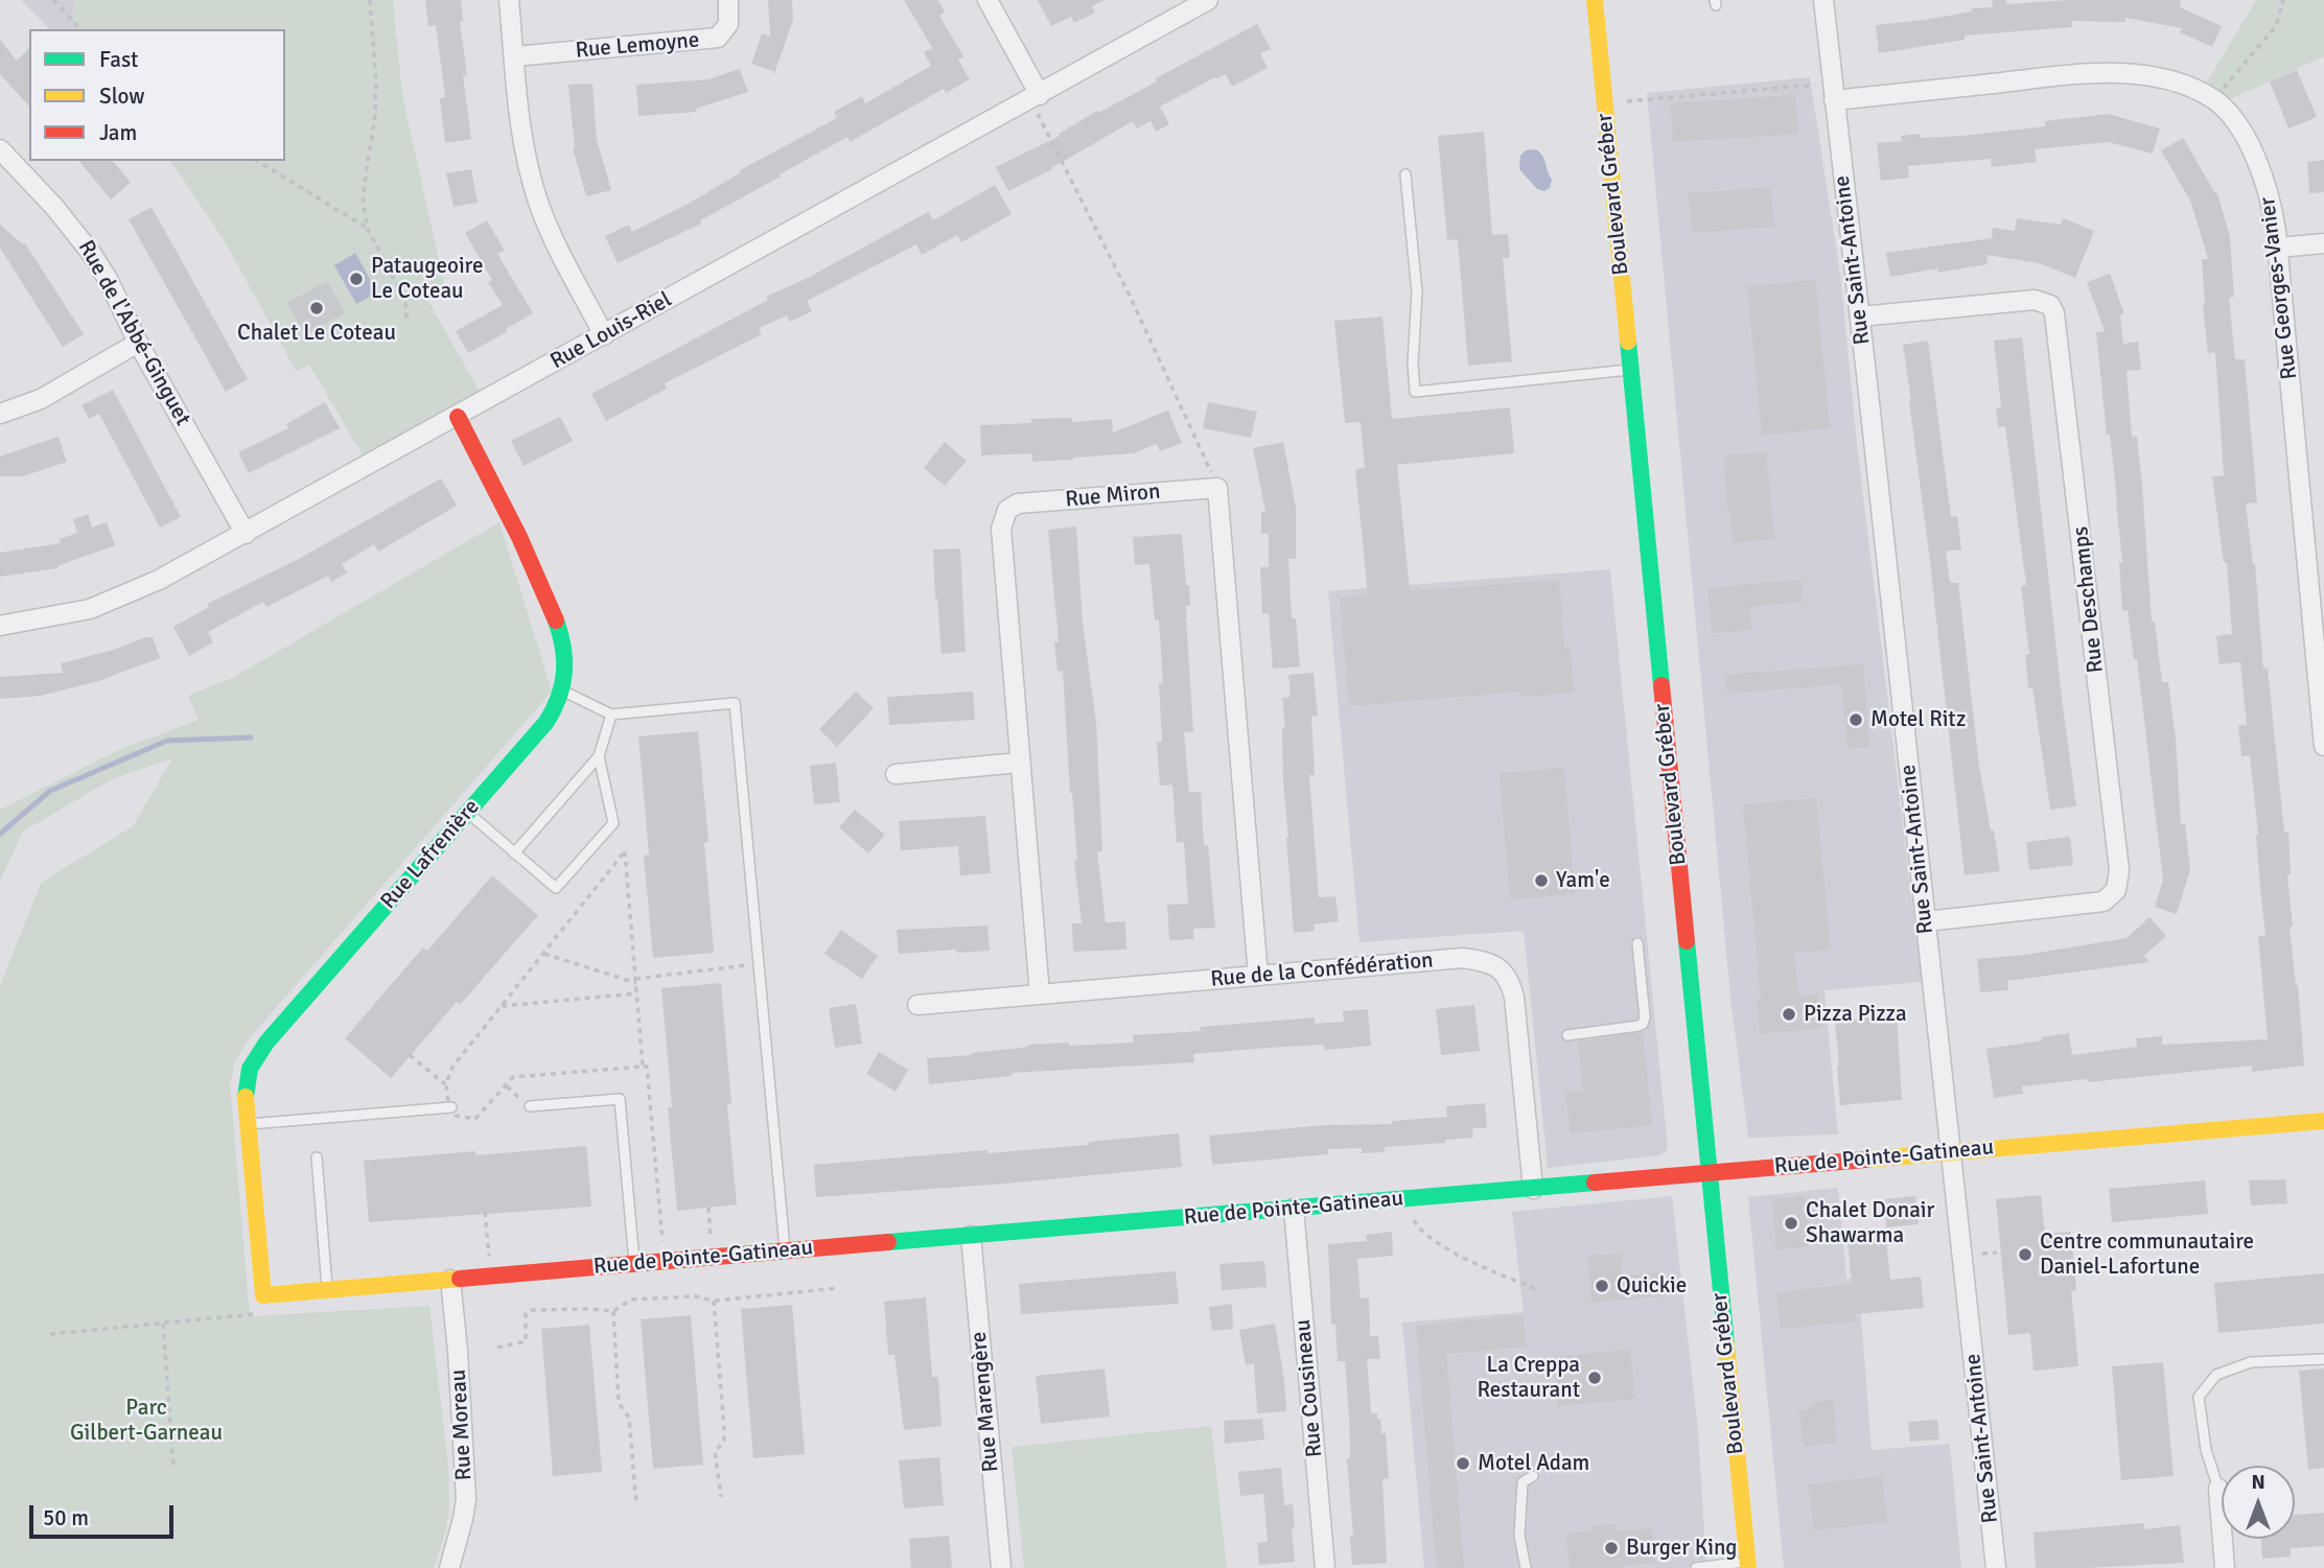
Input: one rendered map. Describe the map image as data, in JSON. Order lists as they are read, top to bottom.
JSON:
{
  "streets": {
    "street": [
      "Rue Lemoyne",
      "Boulevard Gréber",
      "Rue Saint-Antoine",
      "Rue Georges-Vanier",
      "Rue Louis-Riel",
      "Rue de l'Abbé-Ginguet",
      "Rue Miron",
      "Rue Deschamps",
      "Rue Lafrenière",
      "Rue de la Confédération",
      "Rue de Pointe-Gatineau",
      "Rue Cousineau",
      "Rue Marengère",
      "Rue Moreau"
    ]
  },
  "crossings": [
    ["Boulevard Gréber", "Rue de Pointe-Gatineau"],
    ["Rue Saint-Antoine", "Rue Georges-Vanier"],
    ["Rue Saint-Antoine", "Rue Deschamps"],
    ["Rue Saint-Antoine", "Rue de Pointe-Gatineau"],
    ["Rue Louis-Riel", "Rue de l'Abbé-Ginguet"],
    ["Rue Louis-Riel", "Rue Lafrenière"],
    ["Rue Miron", "Rue de la Confédération"],
    ["Rue Lafrenière", "Rue de Pointe-Gatineau"],
    ["Rue de la Confédération", "Rue de Pointe-Gatineau"],
    ["Rue de Pointe-Gatineau", "Rue Cousineau"],
    ["Rue de Pointe-Gatineau", "Rue Marengère"],
    ["Rue de Pointe-Gatineau", "Rue Moreau"]
  ],
  "parks": ["Parc Gilbert-Garneau"],
  "places": [
    "Pataugeoire Le Coteau",
    "Chalet Le Coteau",
    "Motel Ritz",
    "Yam'e",
    "Pizza Pizza",
    "Chalet Donair Shawarma",
    "Centre communautaire Daniel-Lafortune",
    "Quickie",
    "La Creppa Restaurant",
    "Motel Adam",
    "Burger King"
  ],
  "legend": ["Fast", "Slow", "Jam"],
  "scale_bar": "50 m",
  "north": "top"
}
